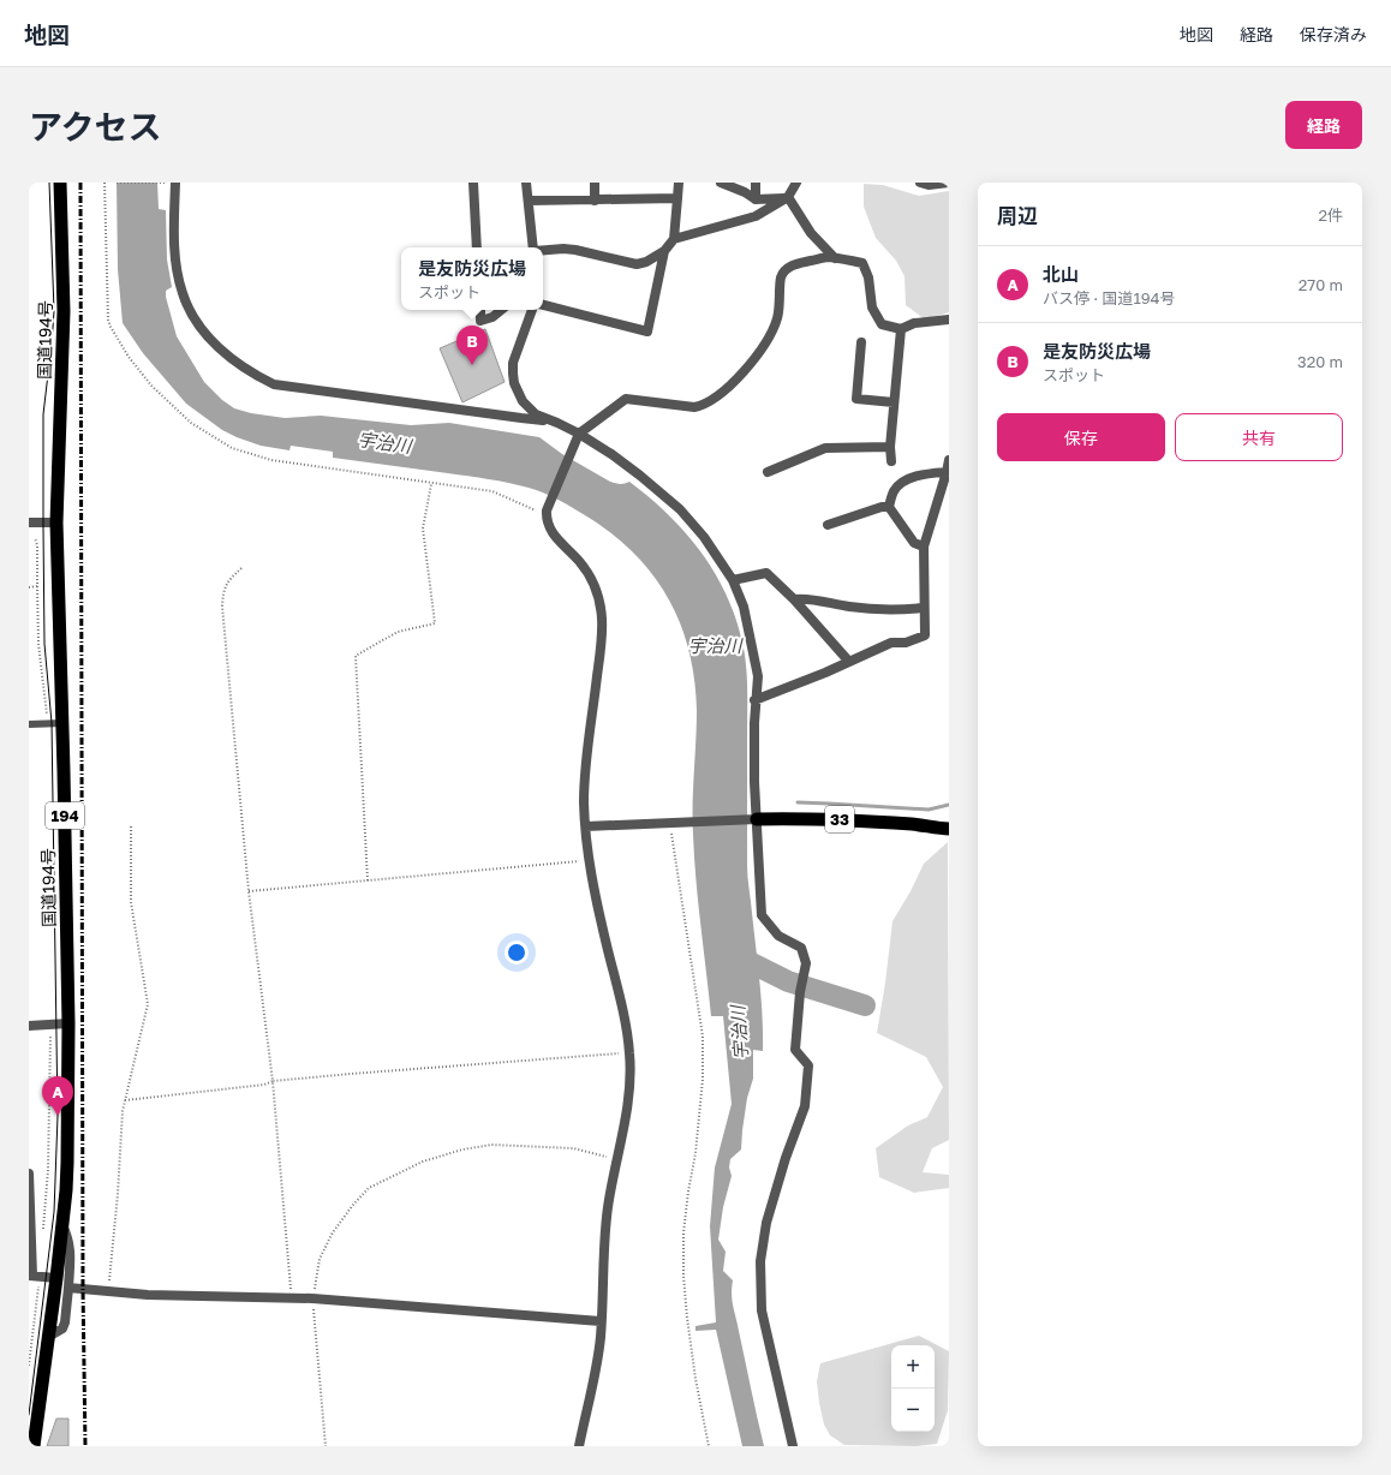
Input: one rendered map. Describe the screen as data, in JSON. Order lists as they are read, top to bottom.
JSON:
{
  "streets": {
    "highway": ["国道194号", "194", "33"]
  },
  "water": ["宇治川"],
  "page": {
    "header": "地図",
    "nav": ["地図", "経路", "保存済み"],
    "title": "アクセス",
    "buttons": [
      "経路",
      ["保存", "共有"]
    ],
    "heading": ["周辺", "2件"],
    "list": [
      {
        "mark": "A",
        "name": "北山",
        "note": "バス停 · 国道194号",
        "value": "270 m"
      },
      {
        "mark": "B",
        "name": "是友防災広場",
        "note": "スポット",
        "value": "320 m"
      }
    ],
    "popup": ["是友防災広場", "スポット"],
    "pins": ["B", "A"],
    "map_buttons": ["+", "−"]
  }
}
